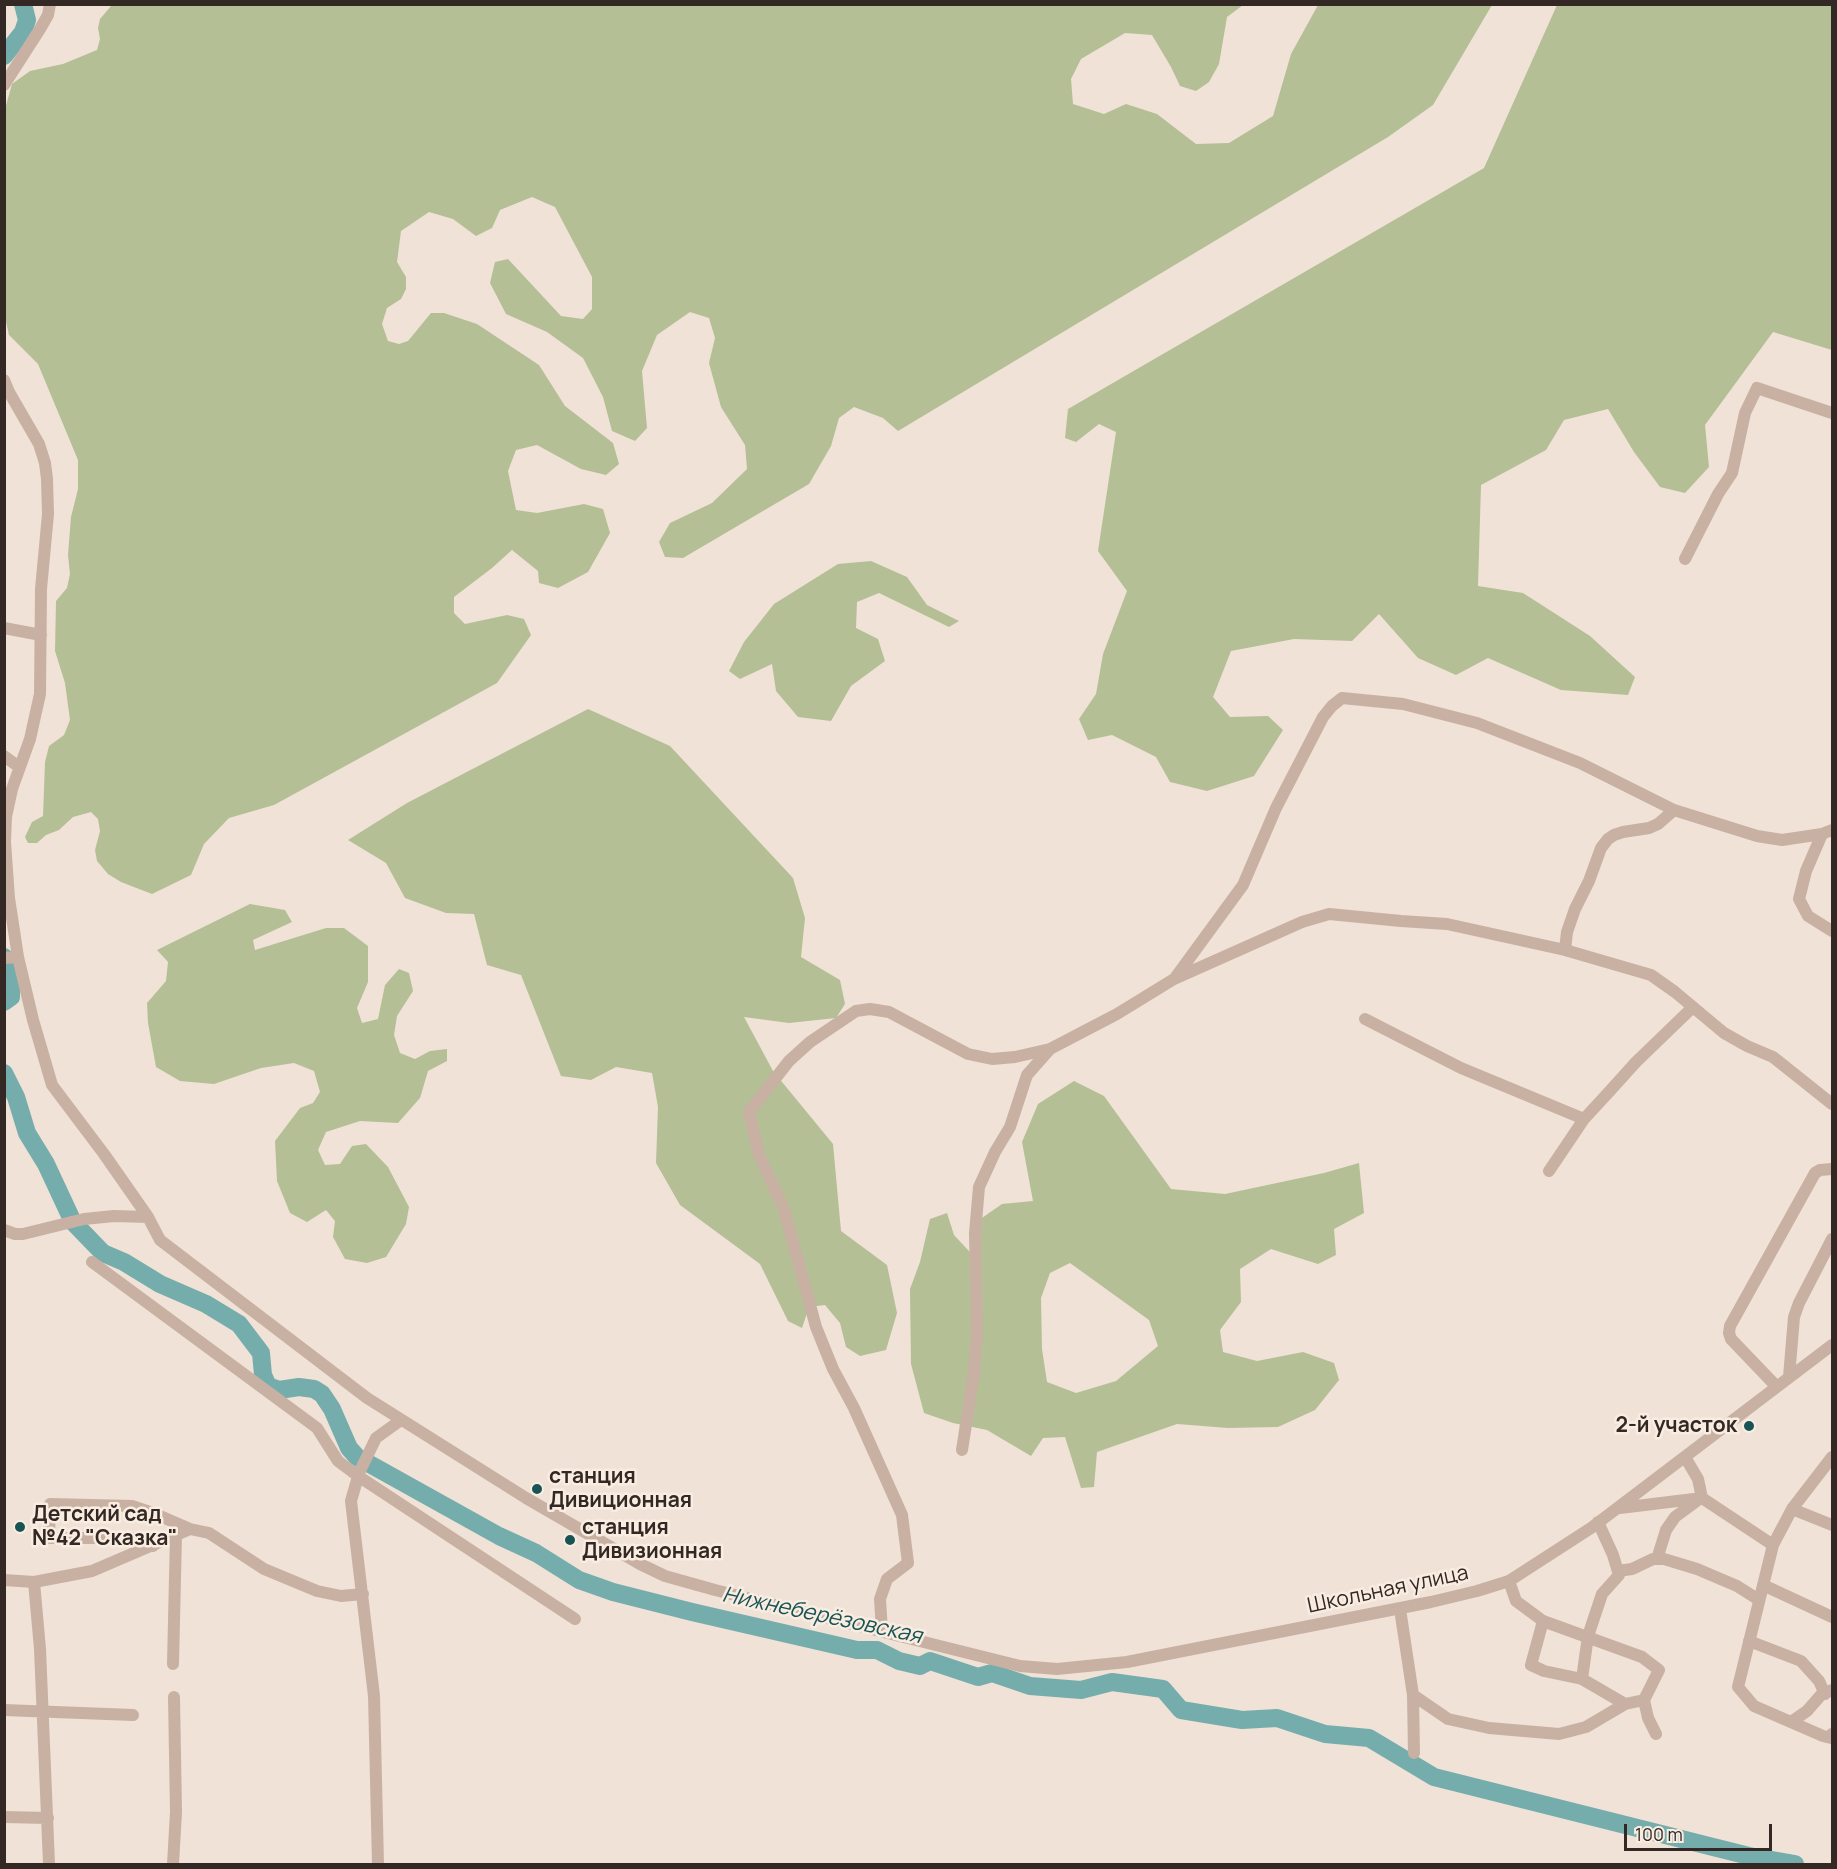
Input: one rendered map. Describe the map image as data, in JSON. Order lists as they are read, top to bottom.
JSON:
{
  "streets": {
    "street": ["Школьная улица"]
  },
  "water": ["Нижнеберёзовская"],
  "places": [
    "2-й участок",
    "станция Дивиционная",
    "Детский сад №42 \"Сказка\"",
    "станция Дивизионная"
  ],
  "scale_bar": "100 m"
}
